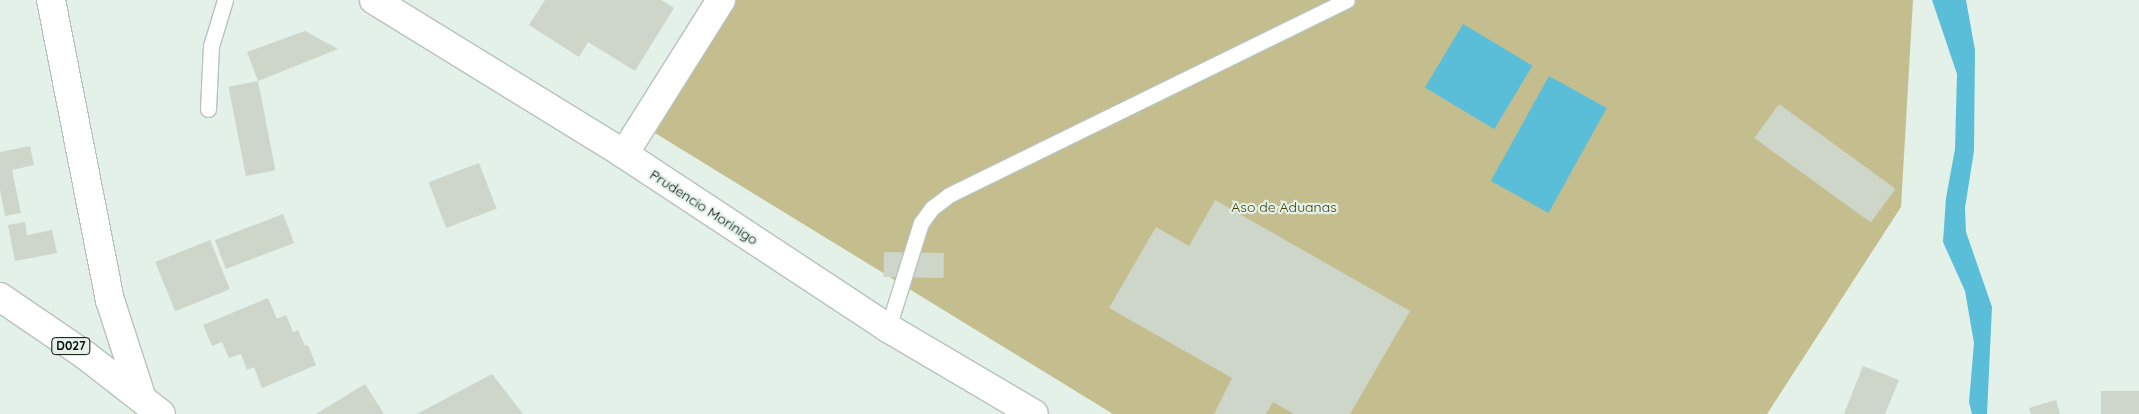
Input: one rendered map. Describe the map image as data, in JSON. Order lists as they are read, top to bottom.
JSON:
{
  "streets": {
    "street": ["Prudencio Morinigo", "D027"]
  },
  "parks": ["Aso de Aduanas"]
}
